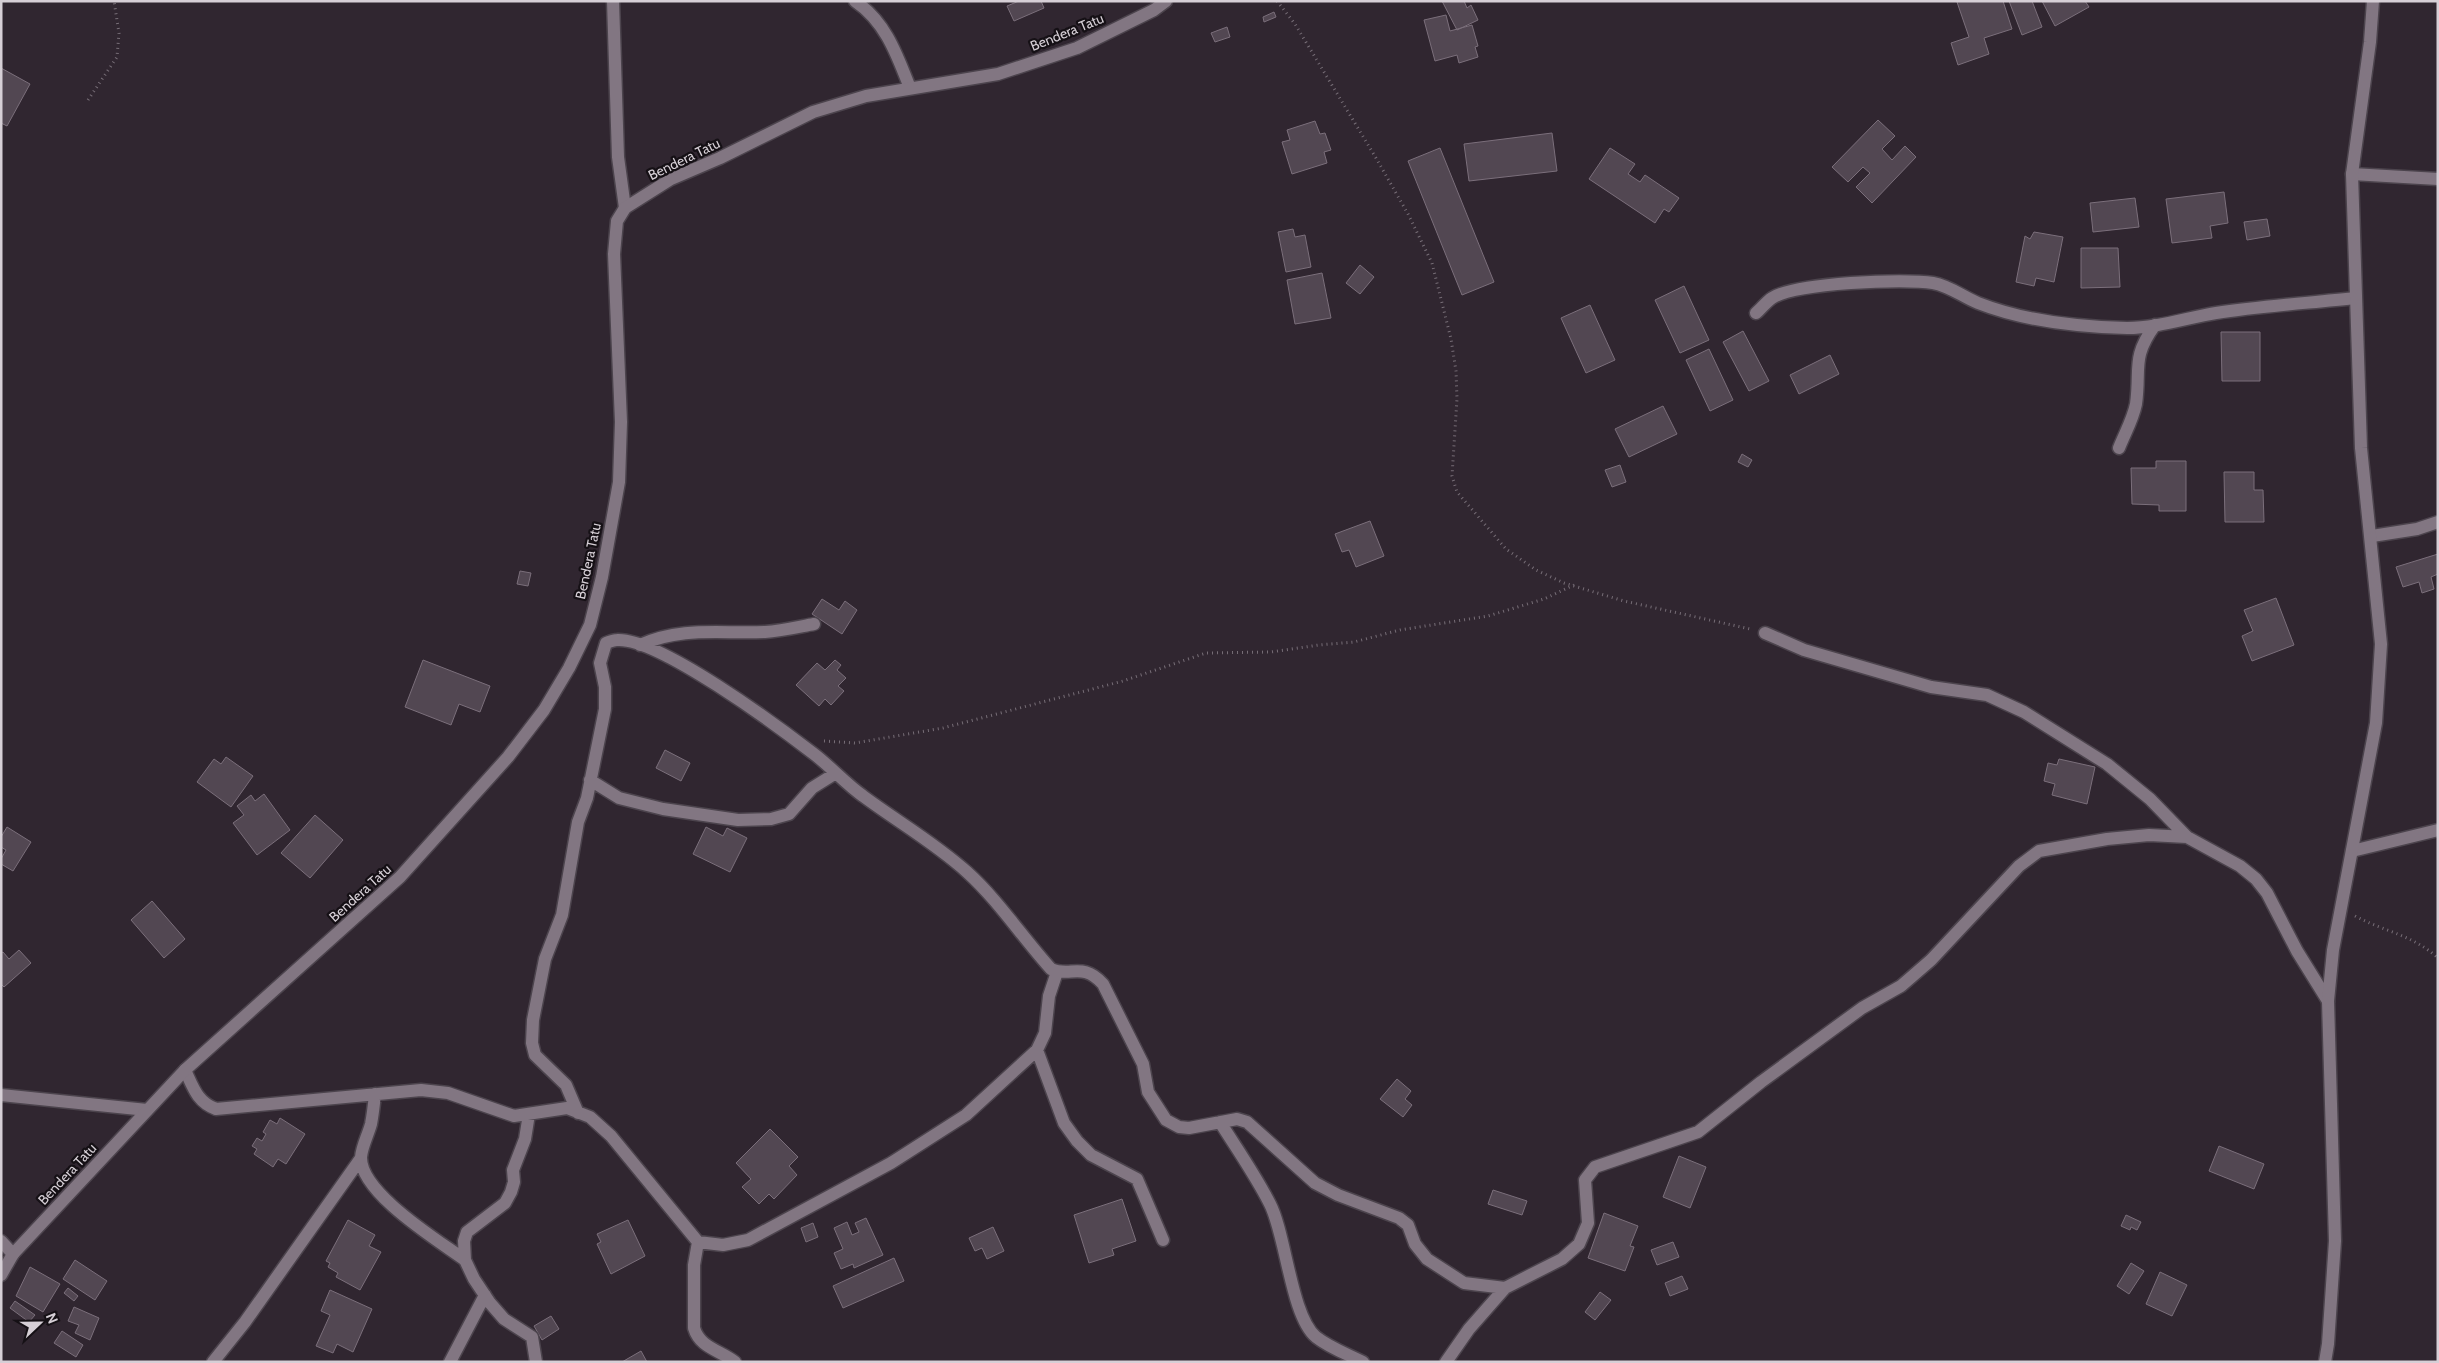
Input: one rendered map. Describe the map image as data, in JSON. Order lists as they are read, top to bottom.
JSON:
{
  "streets": {
    "street": ["Bendera Tatu"]
  },
  "north": "right"
}
